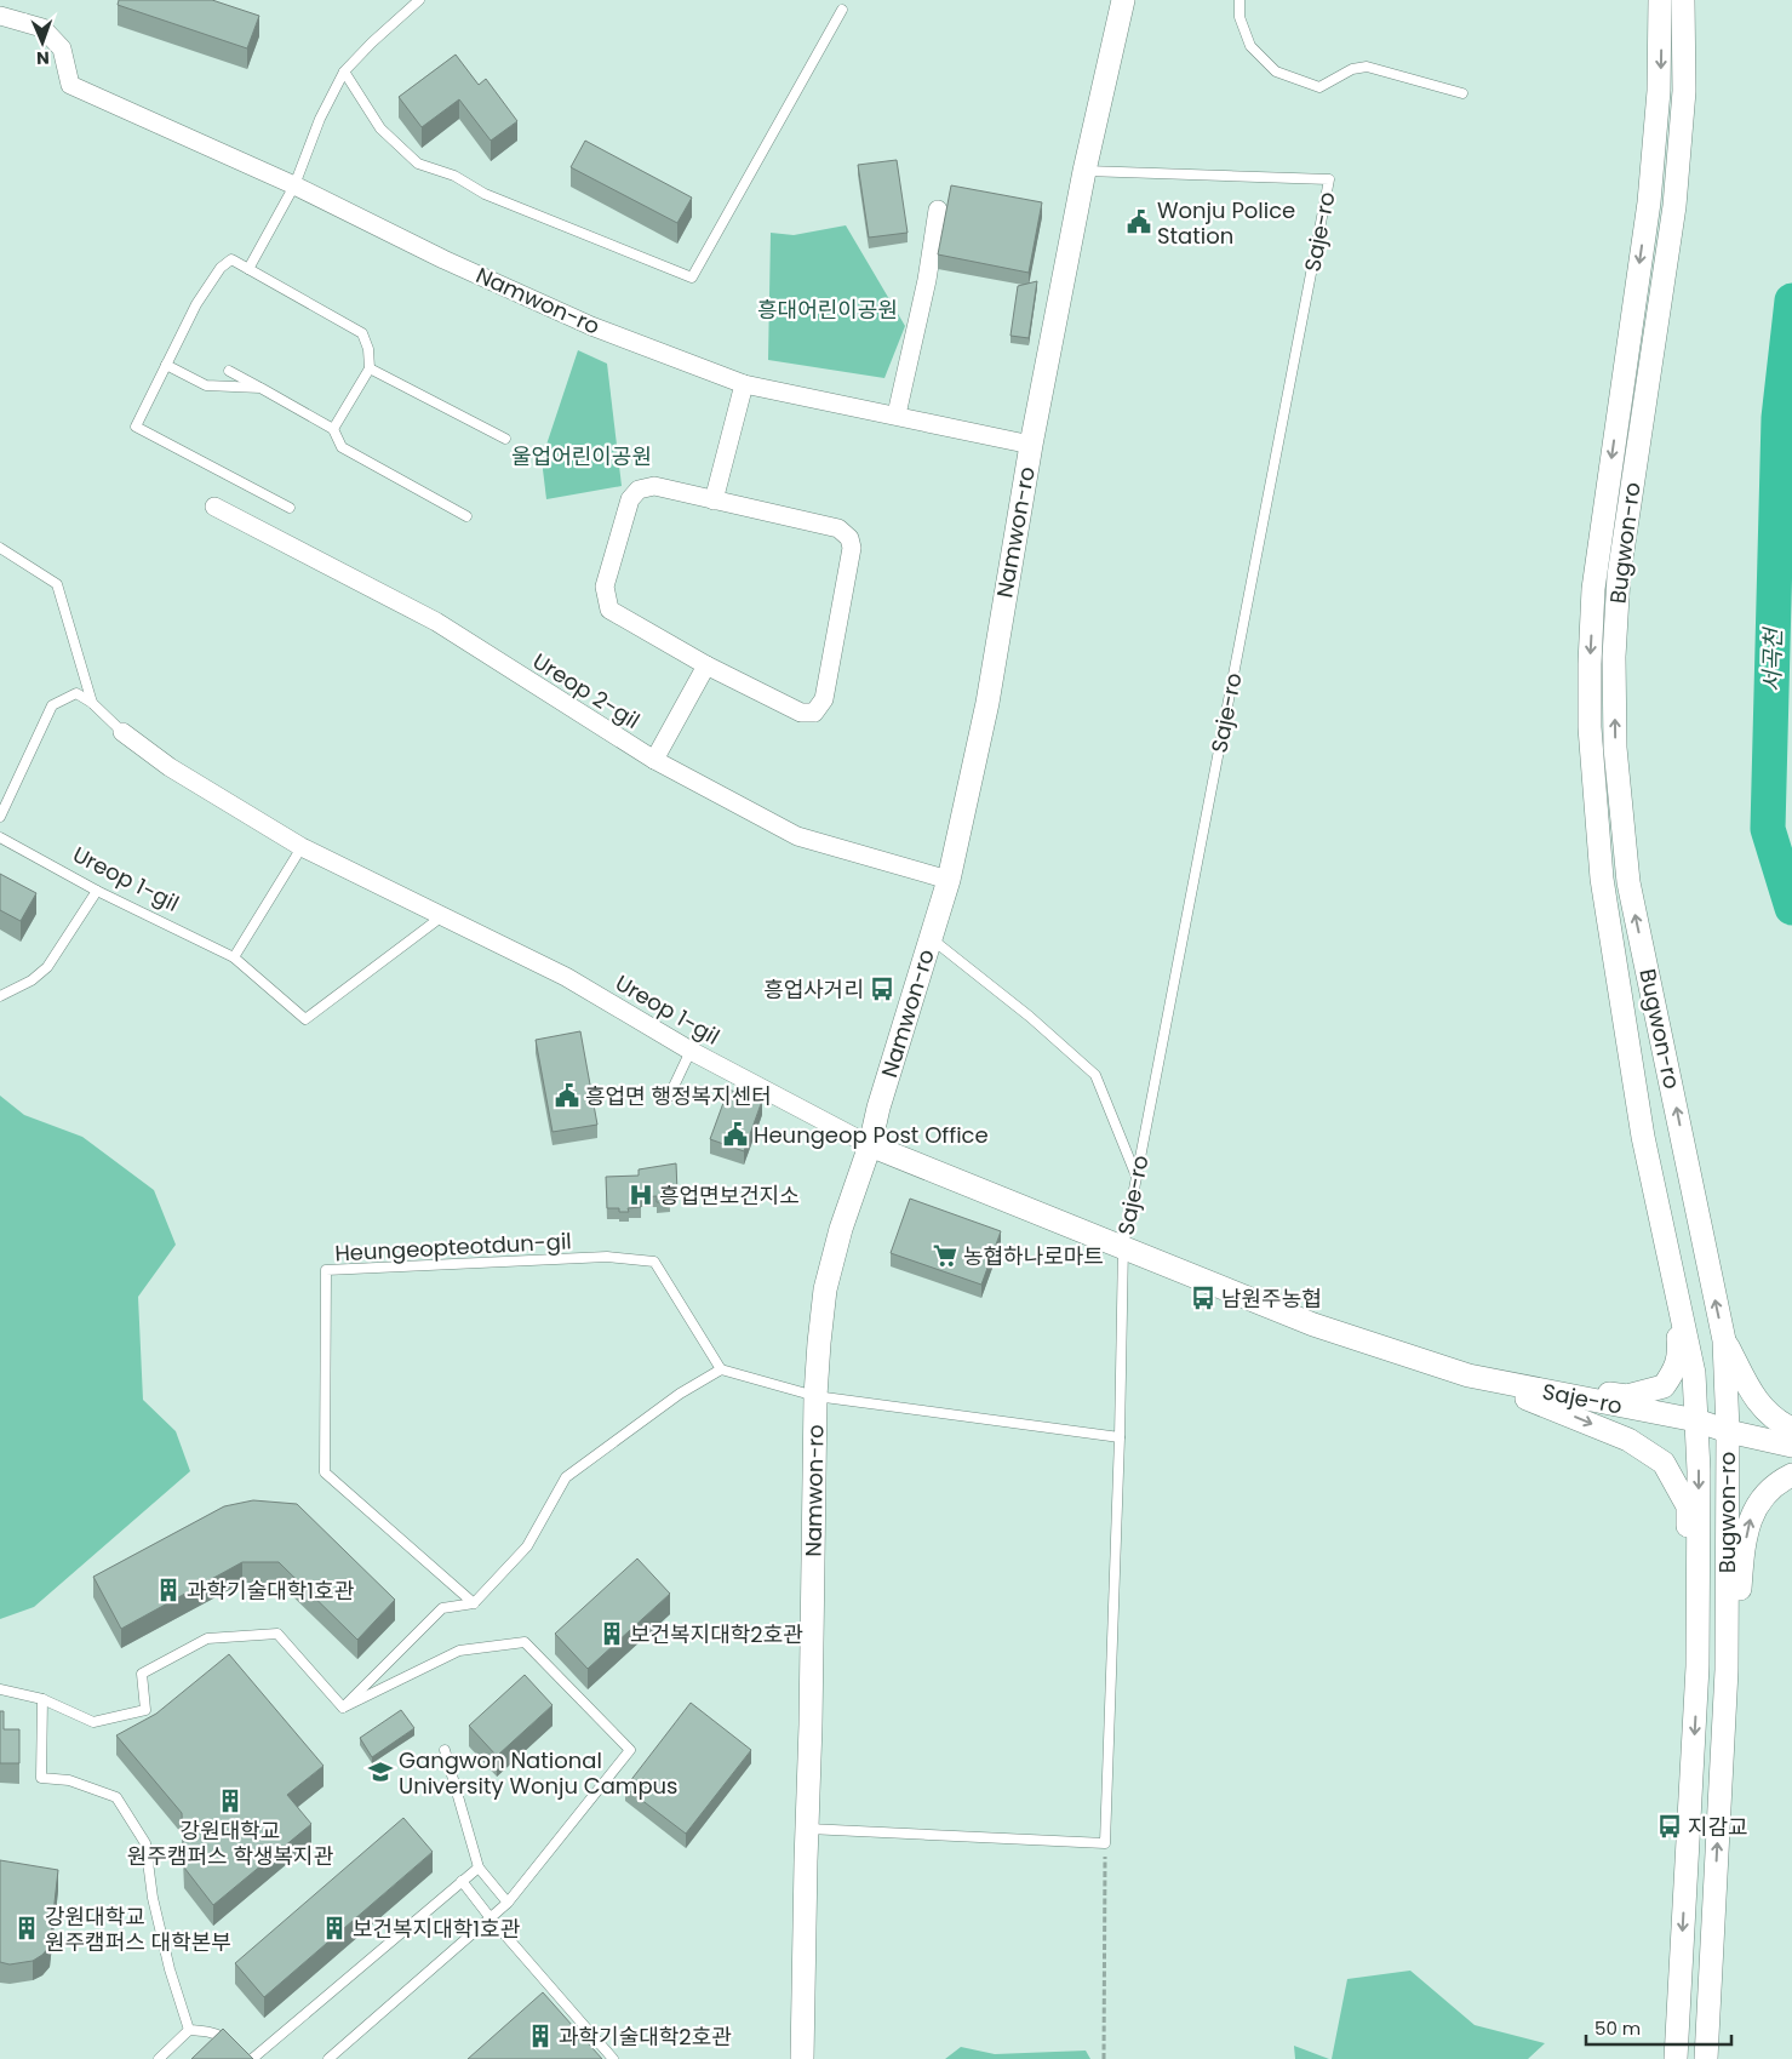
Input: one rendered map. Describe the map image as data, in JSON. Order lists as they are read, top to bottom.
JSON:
{
  "streets": {
    "street": [
      "Saje-ro",
      "Namwon-ro",
      "Bugwon-ro",
      "Ureop 2-gil",
      "Ureop 1-gil"
    ],
    "lane": ["Heungeopteotdun-gil"]
  },
  "crossings": [
    ["Saje-ro", "Namwon-ro"],
    ["Saje-ro", "Bugwon-ro"],
    ["Saje-ro", "Ureop 1-gil"],
    ["Namwon-ro", "Ureop 2-gil"],
    ["Namwon-ro", "Ureop 1-gil"]
  ],
  "water": ["서곡천"],
  "parks": ["흥대어린이공원", "울업어린이공원"],
  "places": {
    "public building": ["Wonju Police Station", "흥업면 행정복지센터", "Heungeop Post Office"],
    "bus stop": ["흥업사거리", "남원주농협", "지감교"],
    "hospital": ["흥업면보건지소"],
    "supermarket": ["농협하나로마트"],
    "building": [
      "과학기술대학1호관",
      "보건복지대학2호관",
      "강원대학교 원주캠퍼스 학생복지관",
      "강원대학교 원주캠퍼스 대학본부",
      "보건복지대학1호관",
      "과학기술대학2호관"
    ],
    "school or university": ["Gangwon National University Wonju Campus"]
  },
  "scale_bar": "50 m",
  "north": "bottom"
}
